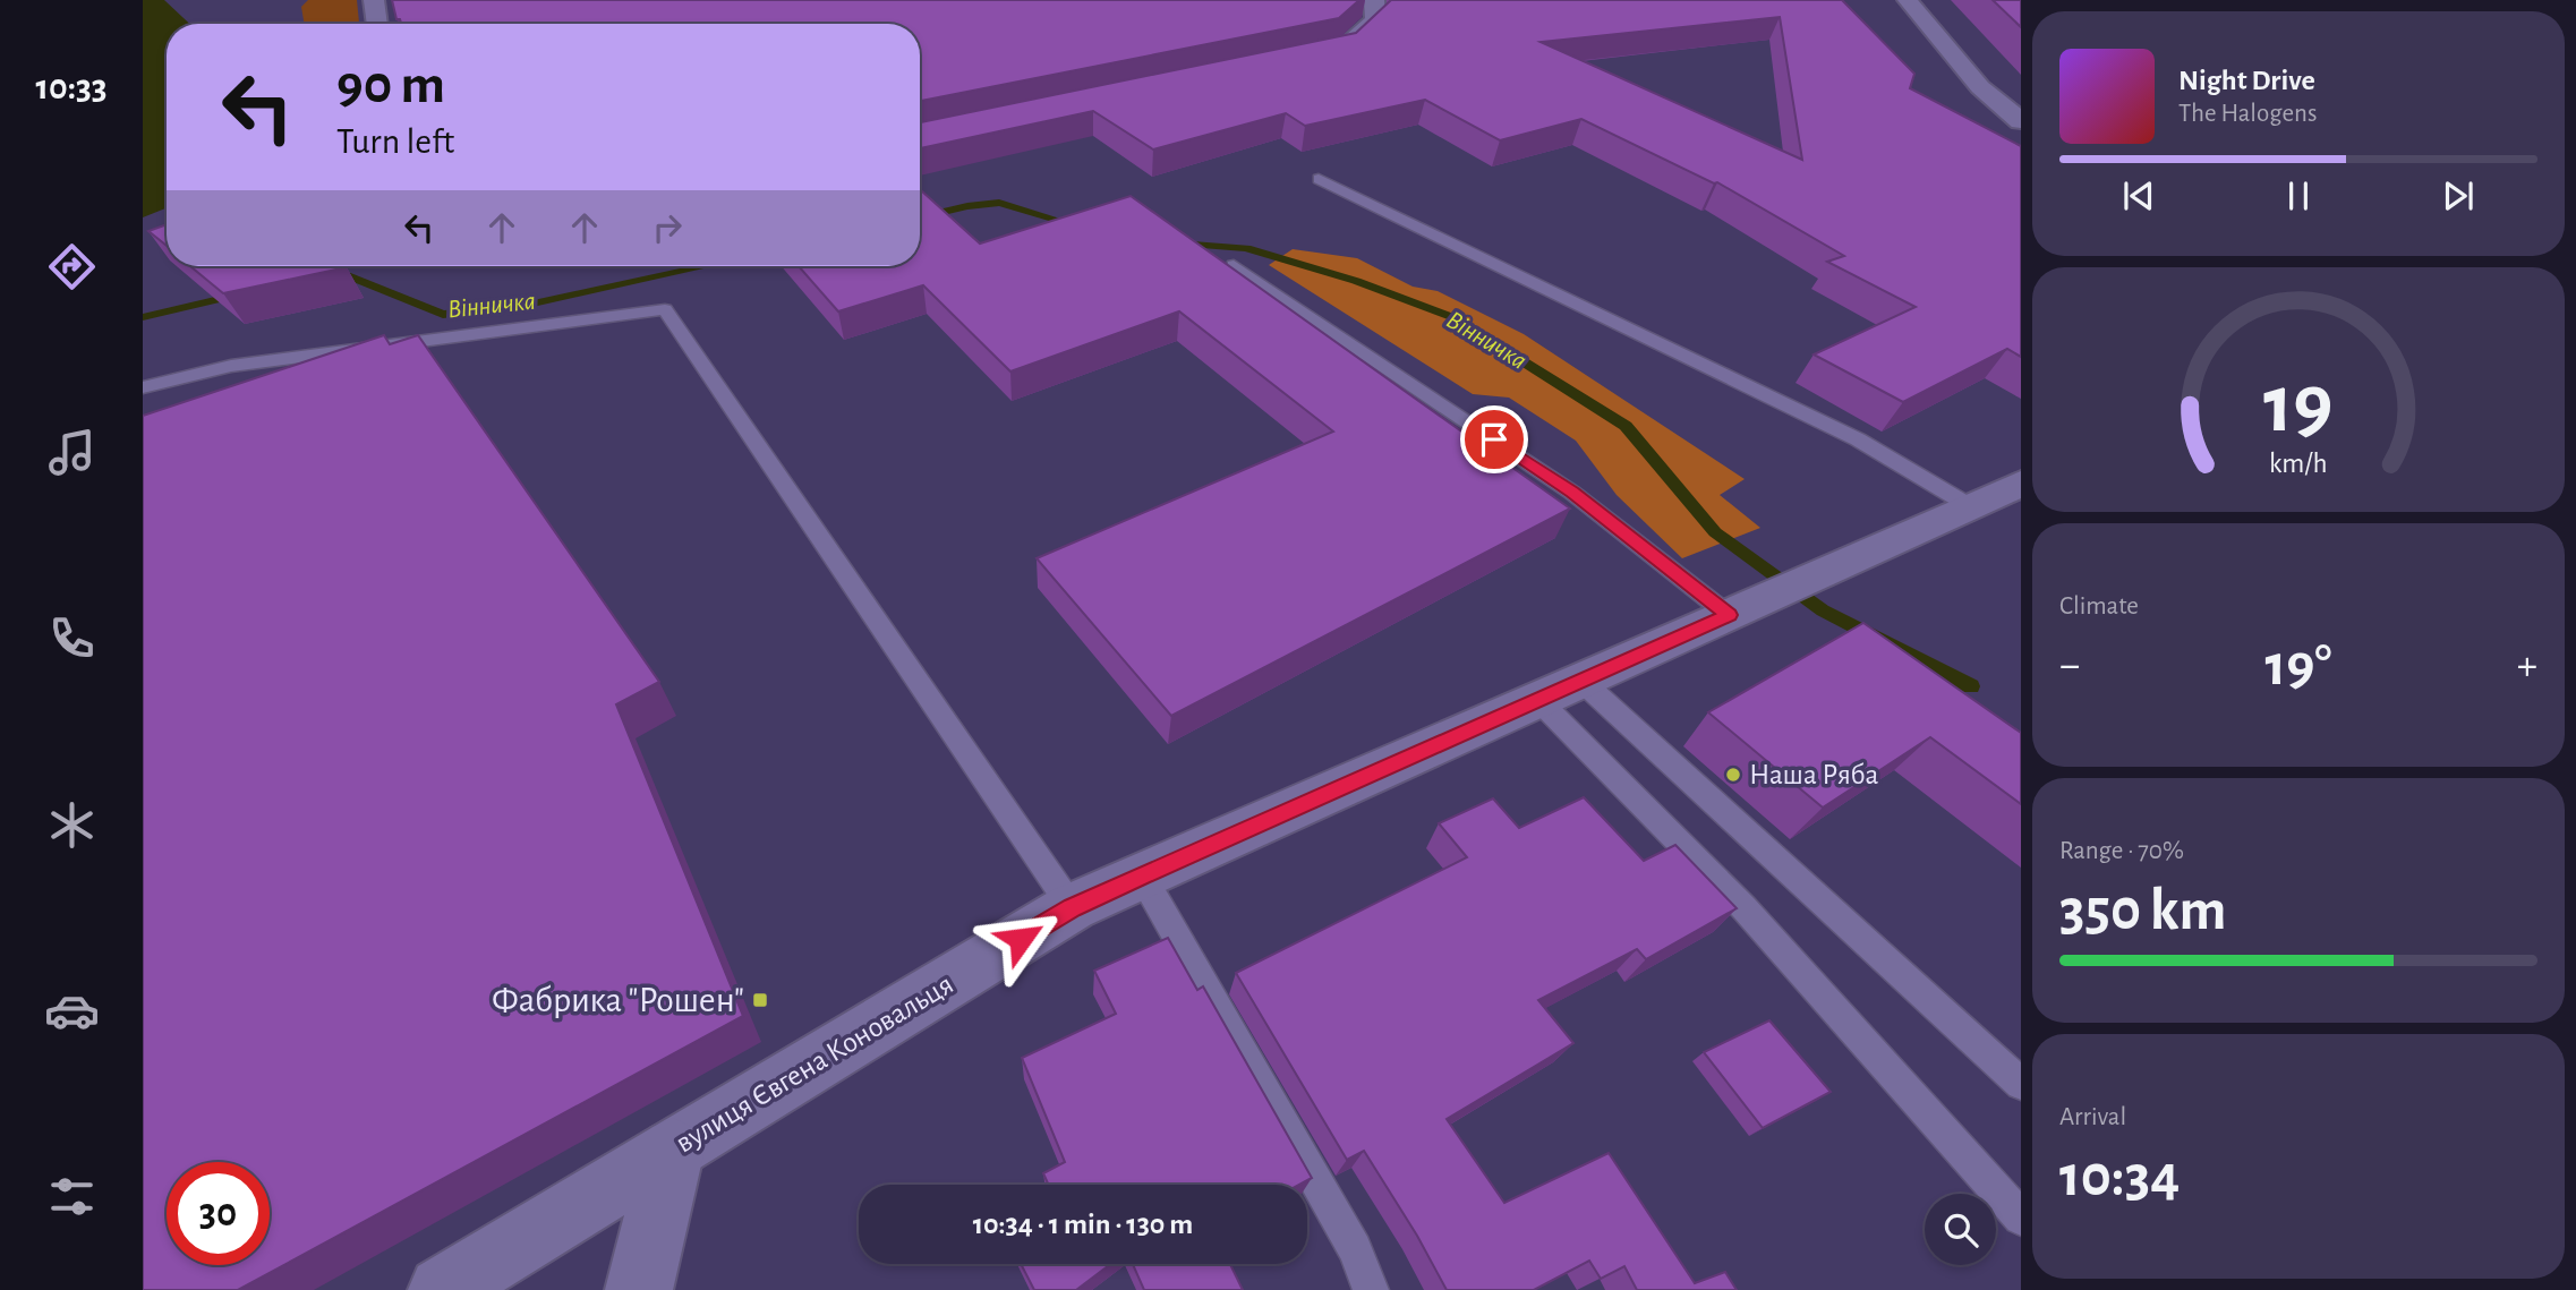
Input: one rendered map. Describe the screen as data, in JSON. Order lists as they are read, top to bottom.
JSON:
{
  "streets": {
    "street": ["вулиця Євгена Коновальця"]
  },
  "water": ["Вінничка"],
  "places": {
    "other": ["Наша Ряба"],
    "transit": ["Фабрика \"Рошен\""]
  },
  "page": {
    "tabs": "10:33",
    "turn": ["90 m", "Turn left"],
    "song": ["Night Drive", "The Halogens"],
    "tile": [
      "Climate",
      ["Range · 70%", "350 km"],
      ["Arrival", "10:34"]
    ],
    "heat": ["−", "19°", "+"],
    "limit": "30",
    "trip": "10:34 · 1 min · 130 m",
    "gauge": ["19", "km/h"]
  }
}
